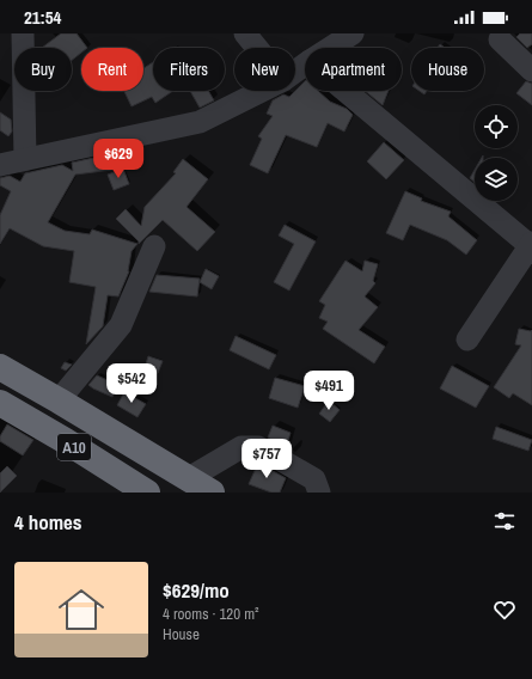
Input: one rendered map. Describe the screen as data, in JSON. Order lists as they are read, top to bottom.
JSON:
{
  "streets": {
    "highway": ["A10"]
  },
  "page": {
    "status": "21:54",
    "chip": [
      "Buy",
      "Rent",
      "Filters",
      "New",
      "Apartment",
      "House"
    ],
    "price": [
      "$629",
      "$542",
      "$491",
      "$757"
    ],
    "heading": "4 homes",
    "list": [
      {
        "name": "$629/mo",
        "note": "4 rooms · 120 m² · House"
      }
    ]
  }
}
